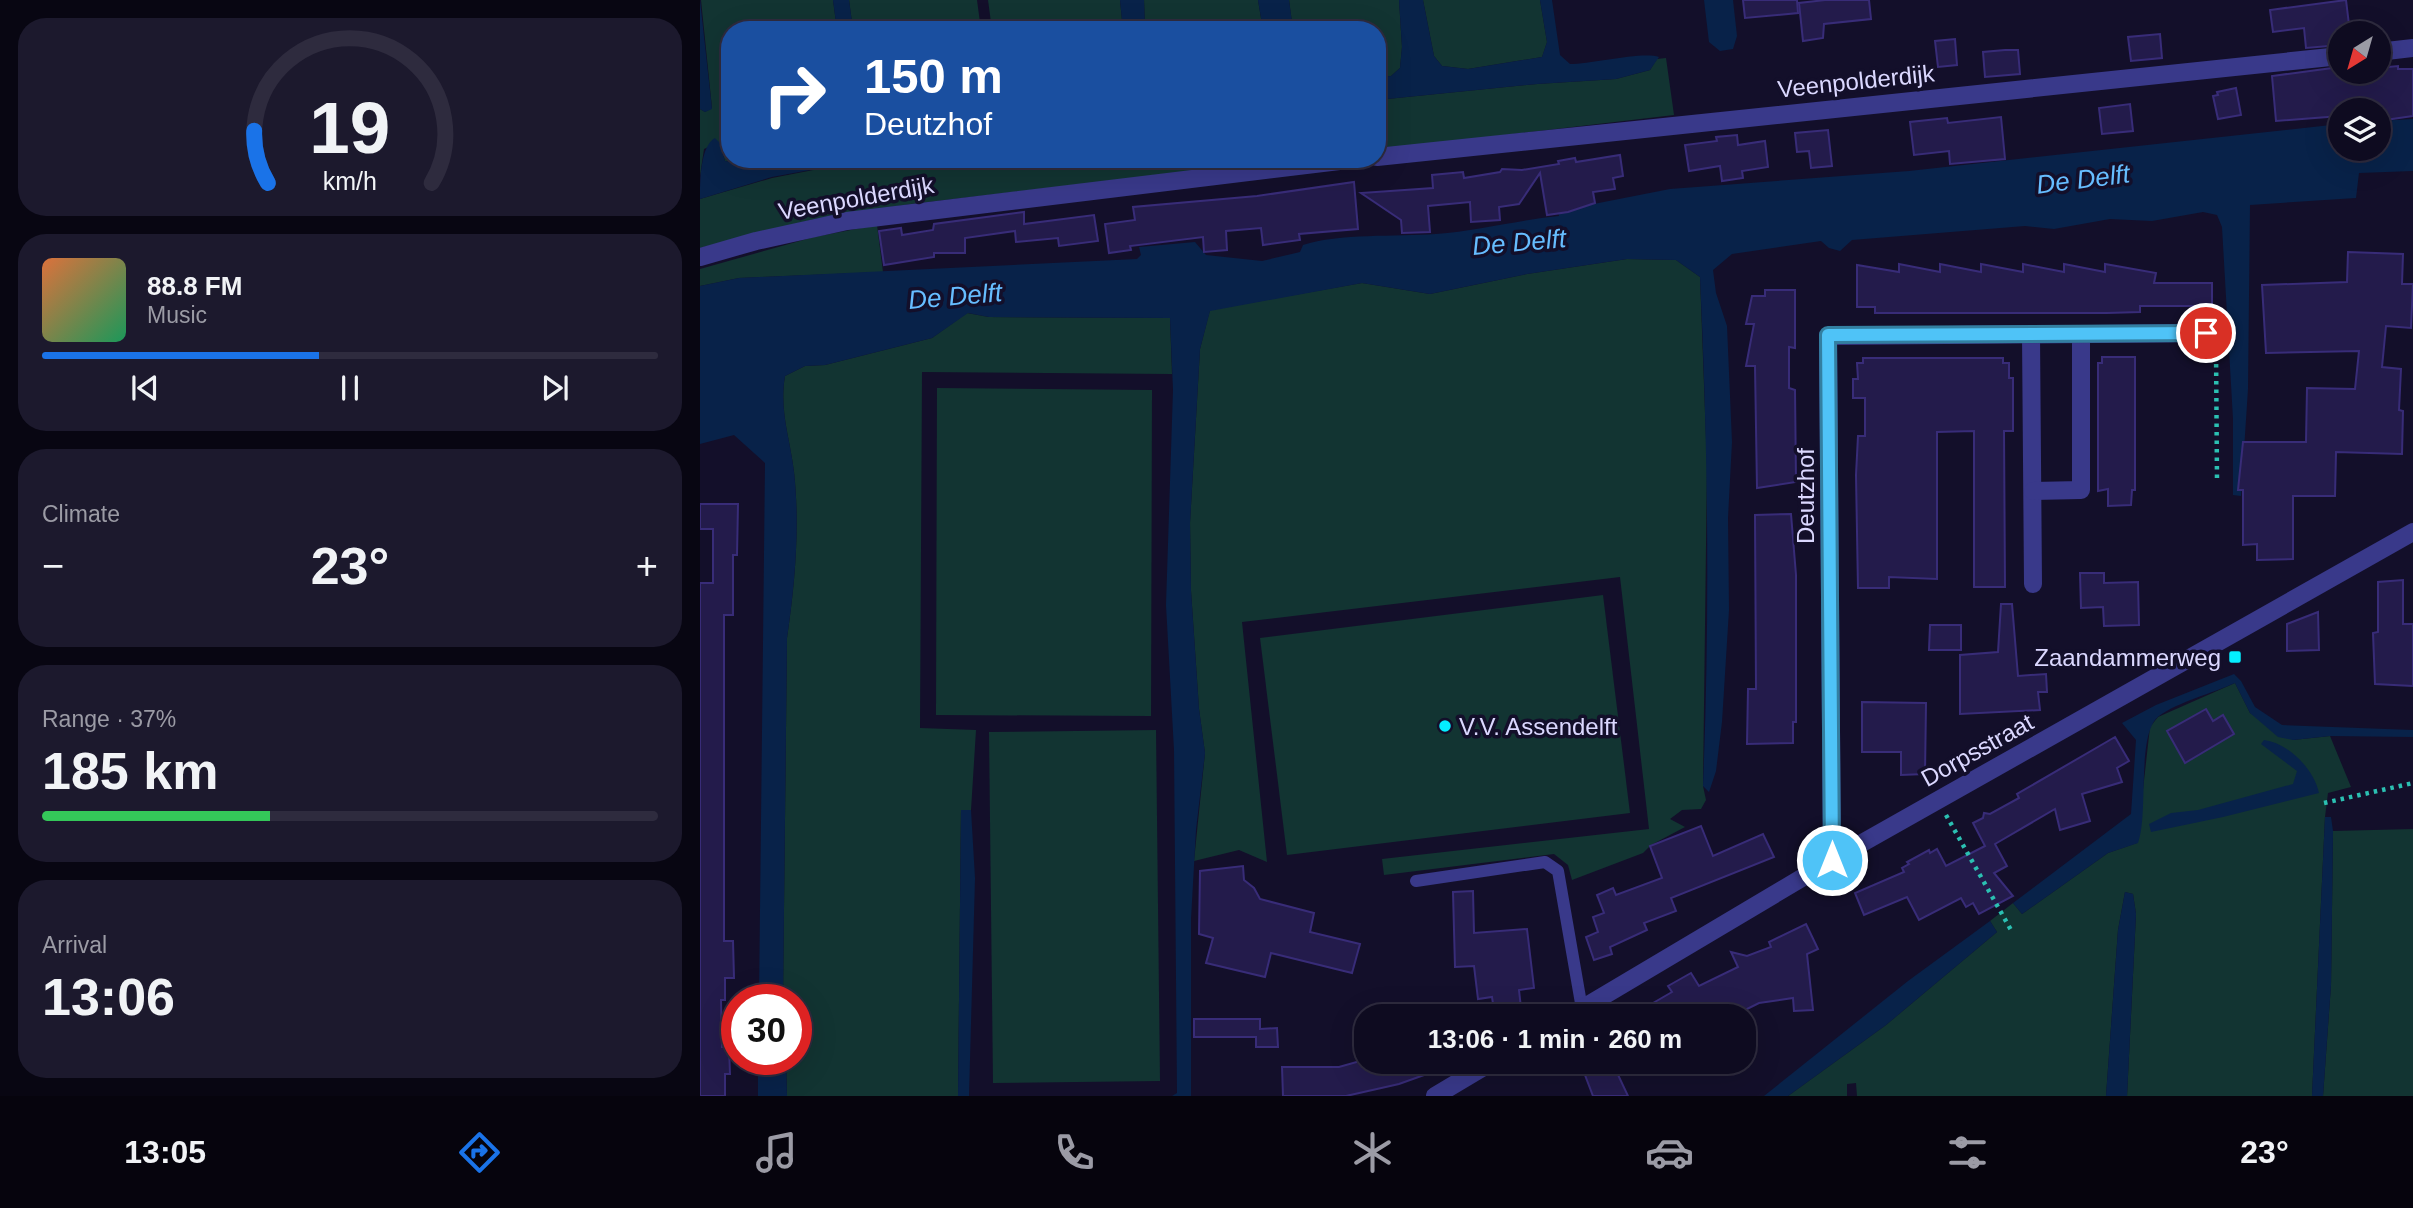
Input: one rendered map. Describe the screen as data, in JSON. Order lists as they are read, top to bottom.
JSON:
{
  "streets": {
    "street": ["Veenpolderdijk", "Deutzhof", "Dorpsstraat"]
  },
  "crossings": [
    ["Deutzhof", "Dorpsstraat"]
  ],
  "water": ["De Delft"],
  "places": {
    "transit": ["Zaandammerweg"],
    "other": ["V.V. Assendelft"]
  },
  "north": "bottom left",
  "page": {
    "turn": ["150 m", "Deutzhof"],
    "song": ["88.8 FM", "Music"],
    "tile": [
      "Climate",
      ["Range · 37%", "185 km"],
      ["Arrival", "13:06"]
    ],
    "heat": ["−", "23°", "+"],
    "limit": "30",
    "trip": "13:06 · 1 min · 260 m",
    "tabs": ["13:05", "23°"],
    "gauge": ["19", "km/h"]
  }
}
